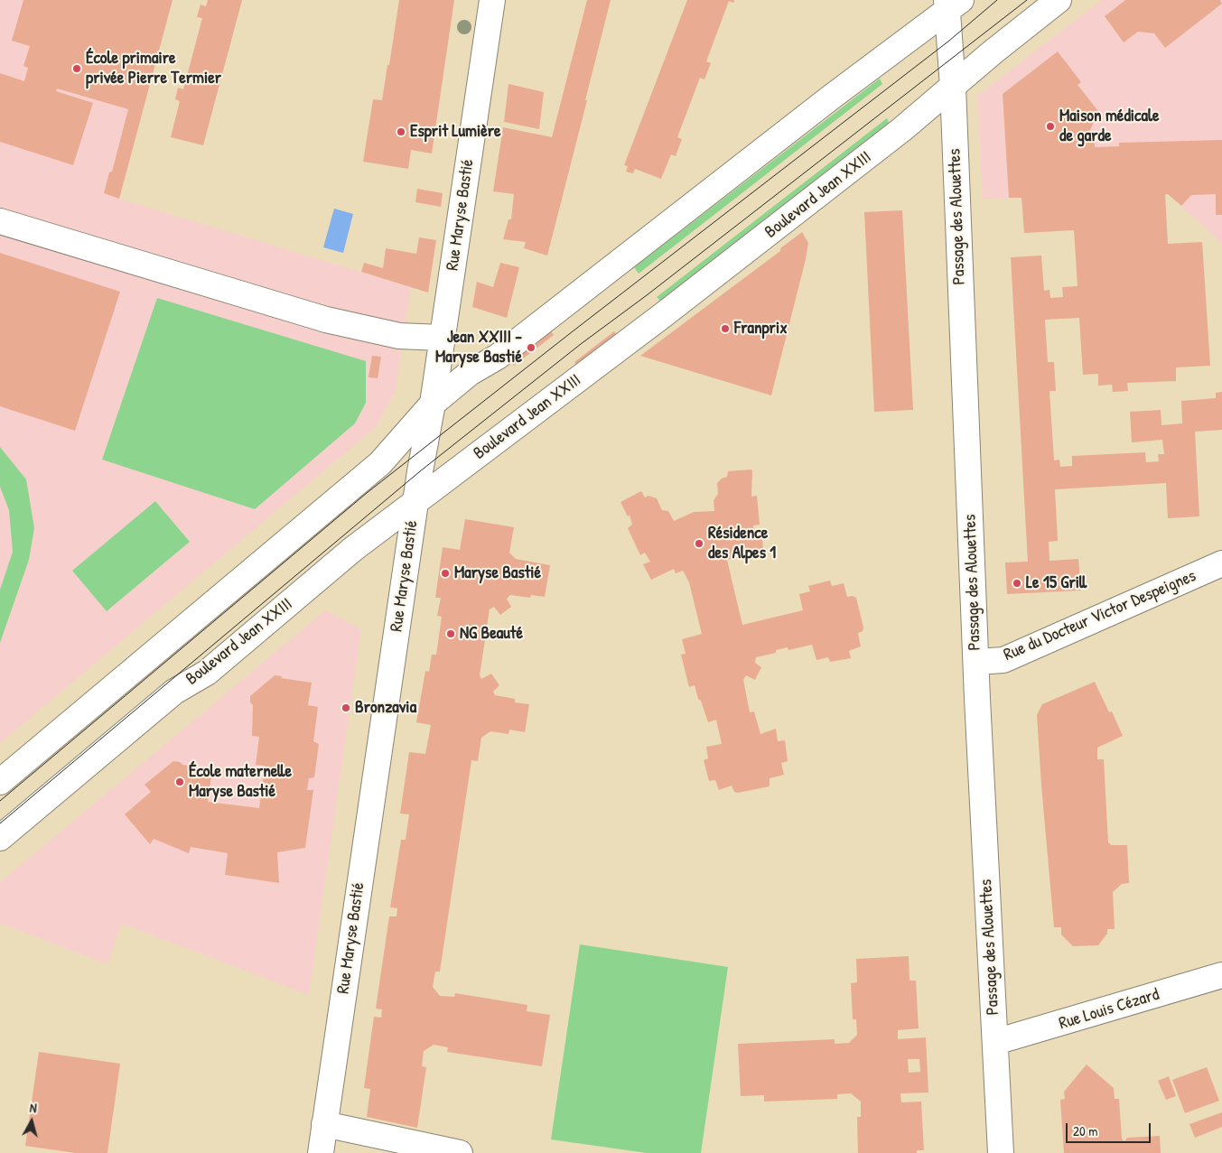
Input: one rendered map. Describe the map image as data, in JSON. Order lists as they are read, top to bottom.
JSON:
{
  "streets": {
    "street": [
      "Boulevard Jean XXIII",
      "Rue Maryse Bastié",
      "Passage des Alouettes",
      "Rue du Docteur Victor Despeignes",
      "Rue Louis Cézard"
    ]
  },
  "crossings": [
    ["Boulevard Jean XXIII", "Rue Maryse Bastié"],
    ["Boulevard Jean XXIII", "Passage des Alouettes"],
    ["Passage des Alouettes", "Rue du Docteur Victor Despeignes"],
    ["Passage des Alouettes", "Rue Louis Cézard"]
  ],
  "places": [
    "École primaire privée Pierre Termier",
    "Maison médicale de garde",
    "Esprit Lumière",
    "Franprix",
    "Jean XXIII - Maryse Bastié",
    "Résidence des Alpes 1",
    "Maryse Bastié",
    "Le 15 Grill",
    "NG Beauté",
    "Bronzavia",
    "École maternelle Maryse Bastié"
  ],
  "scale_bar": "20 m",
  "north": "top"
}
